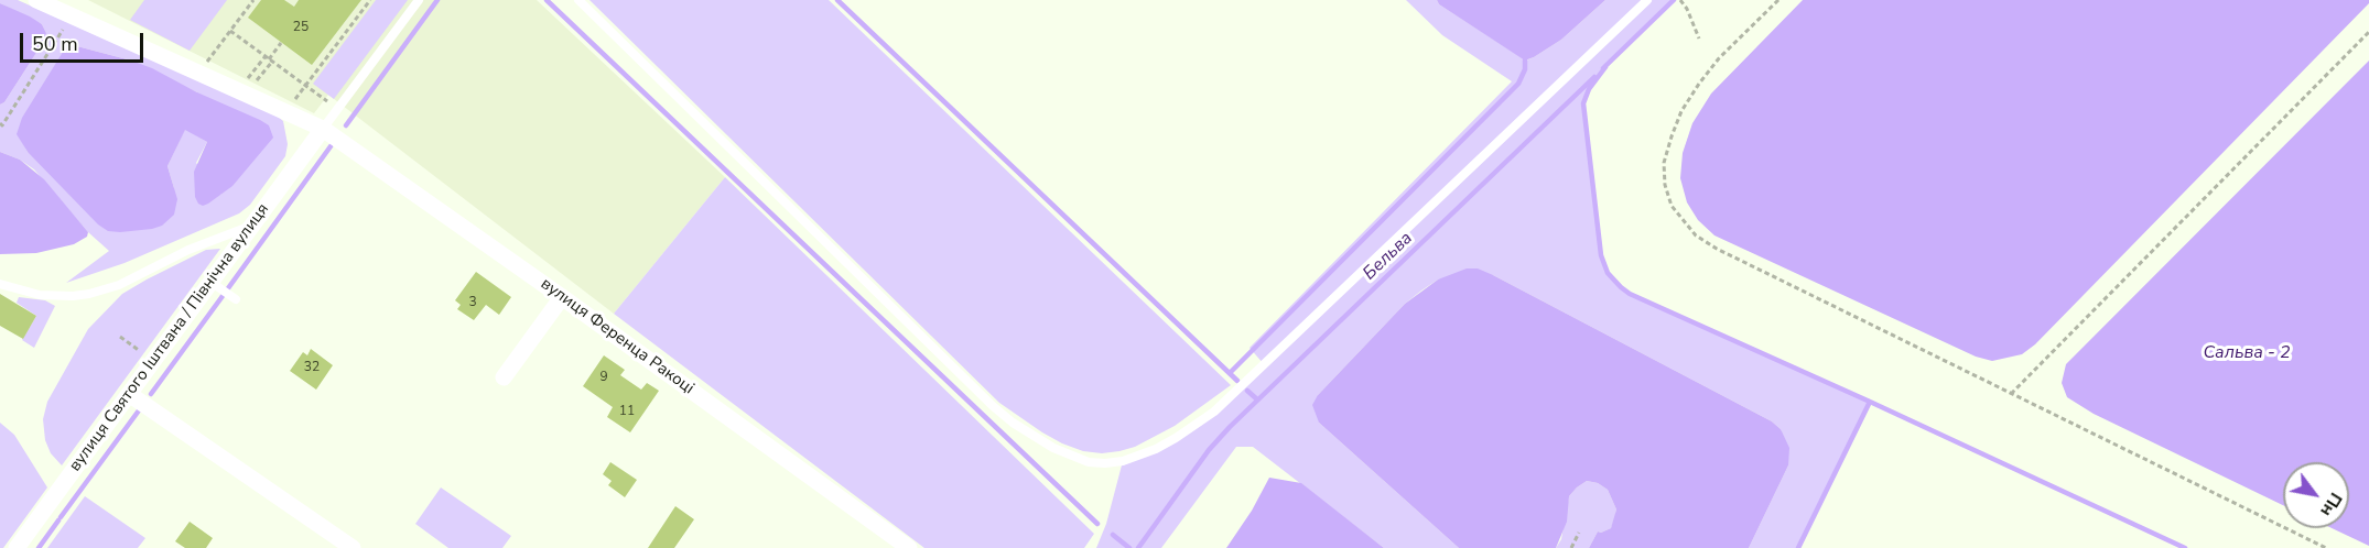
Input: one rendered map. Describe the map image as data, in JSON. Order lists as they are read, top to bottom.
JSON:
{
  "streets": {
    "street": ["вулиця Ференца Ракоці", "вулиця Святого Іштвана / Північна вулиця"]
  },
  "crossings": [
    ["вулиця Ференца Ракоці", "вулиця Святого Іштвана / Північна вулиця"]
  ],
  "water": ["Бельва", "Сальва - 2"],
  "house_numbers": [
    "25",
    "3",
    "32",
    "9",
    "11"
  ],
  "scale_bar": "50 m",
  "north": "bottom right"
}
